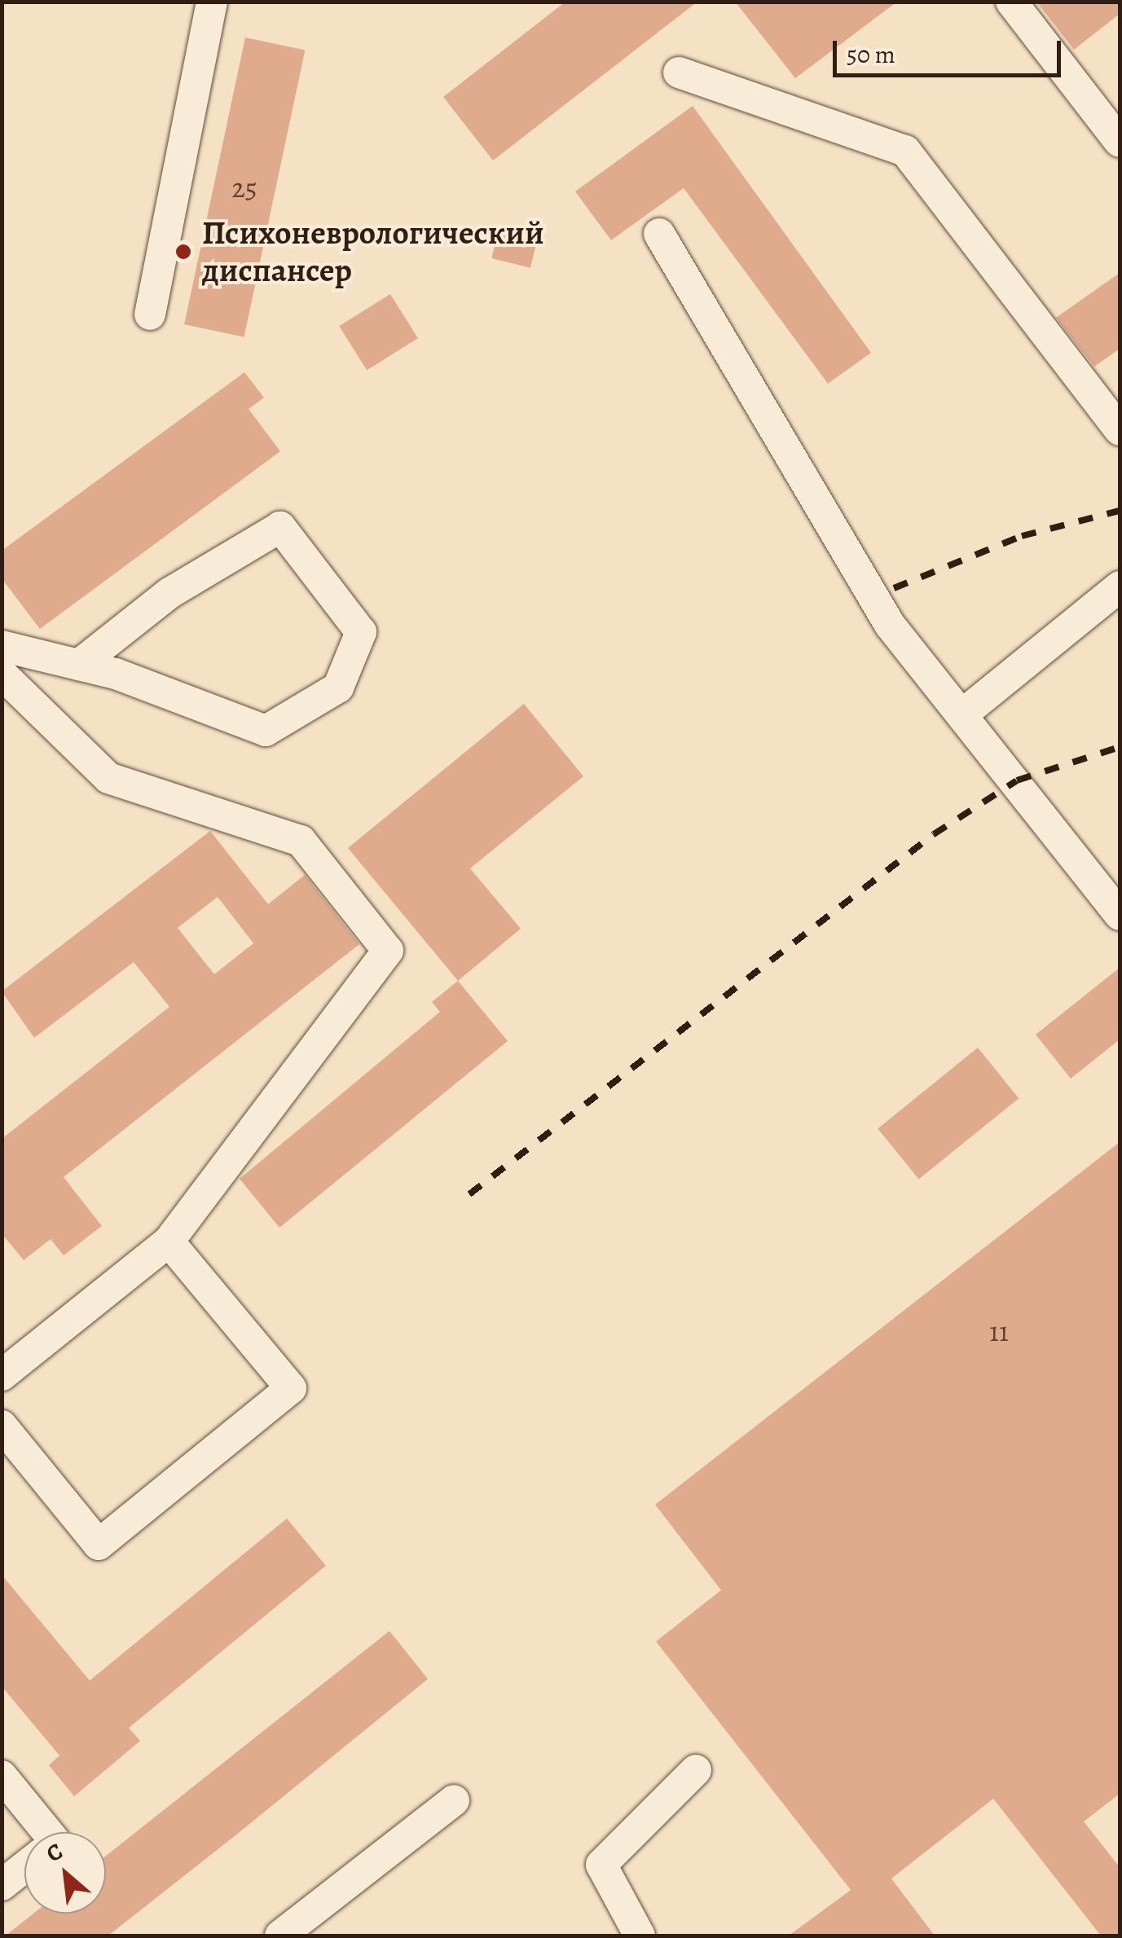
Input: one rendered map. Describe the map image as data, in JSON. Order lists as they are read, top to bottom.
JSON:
{
  "places": ["Психоневрологический диспансер"],
  "house_numbers": ["25", "11"],
  "scale_bar": "50 m",
  "north": "top left"
}
